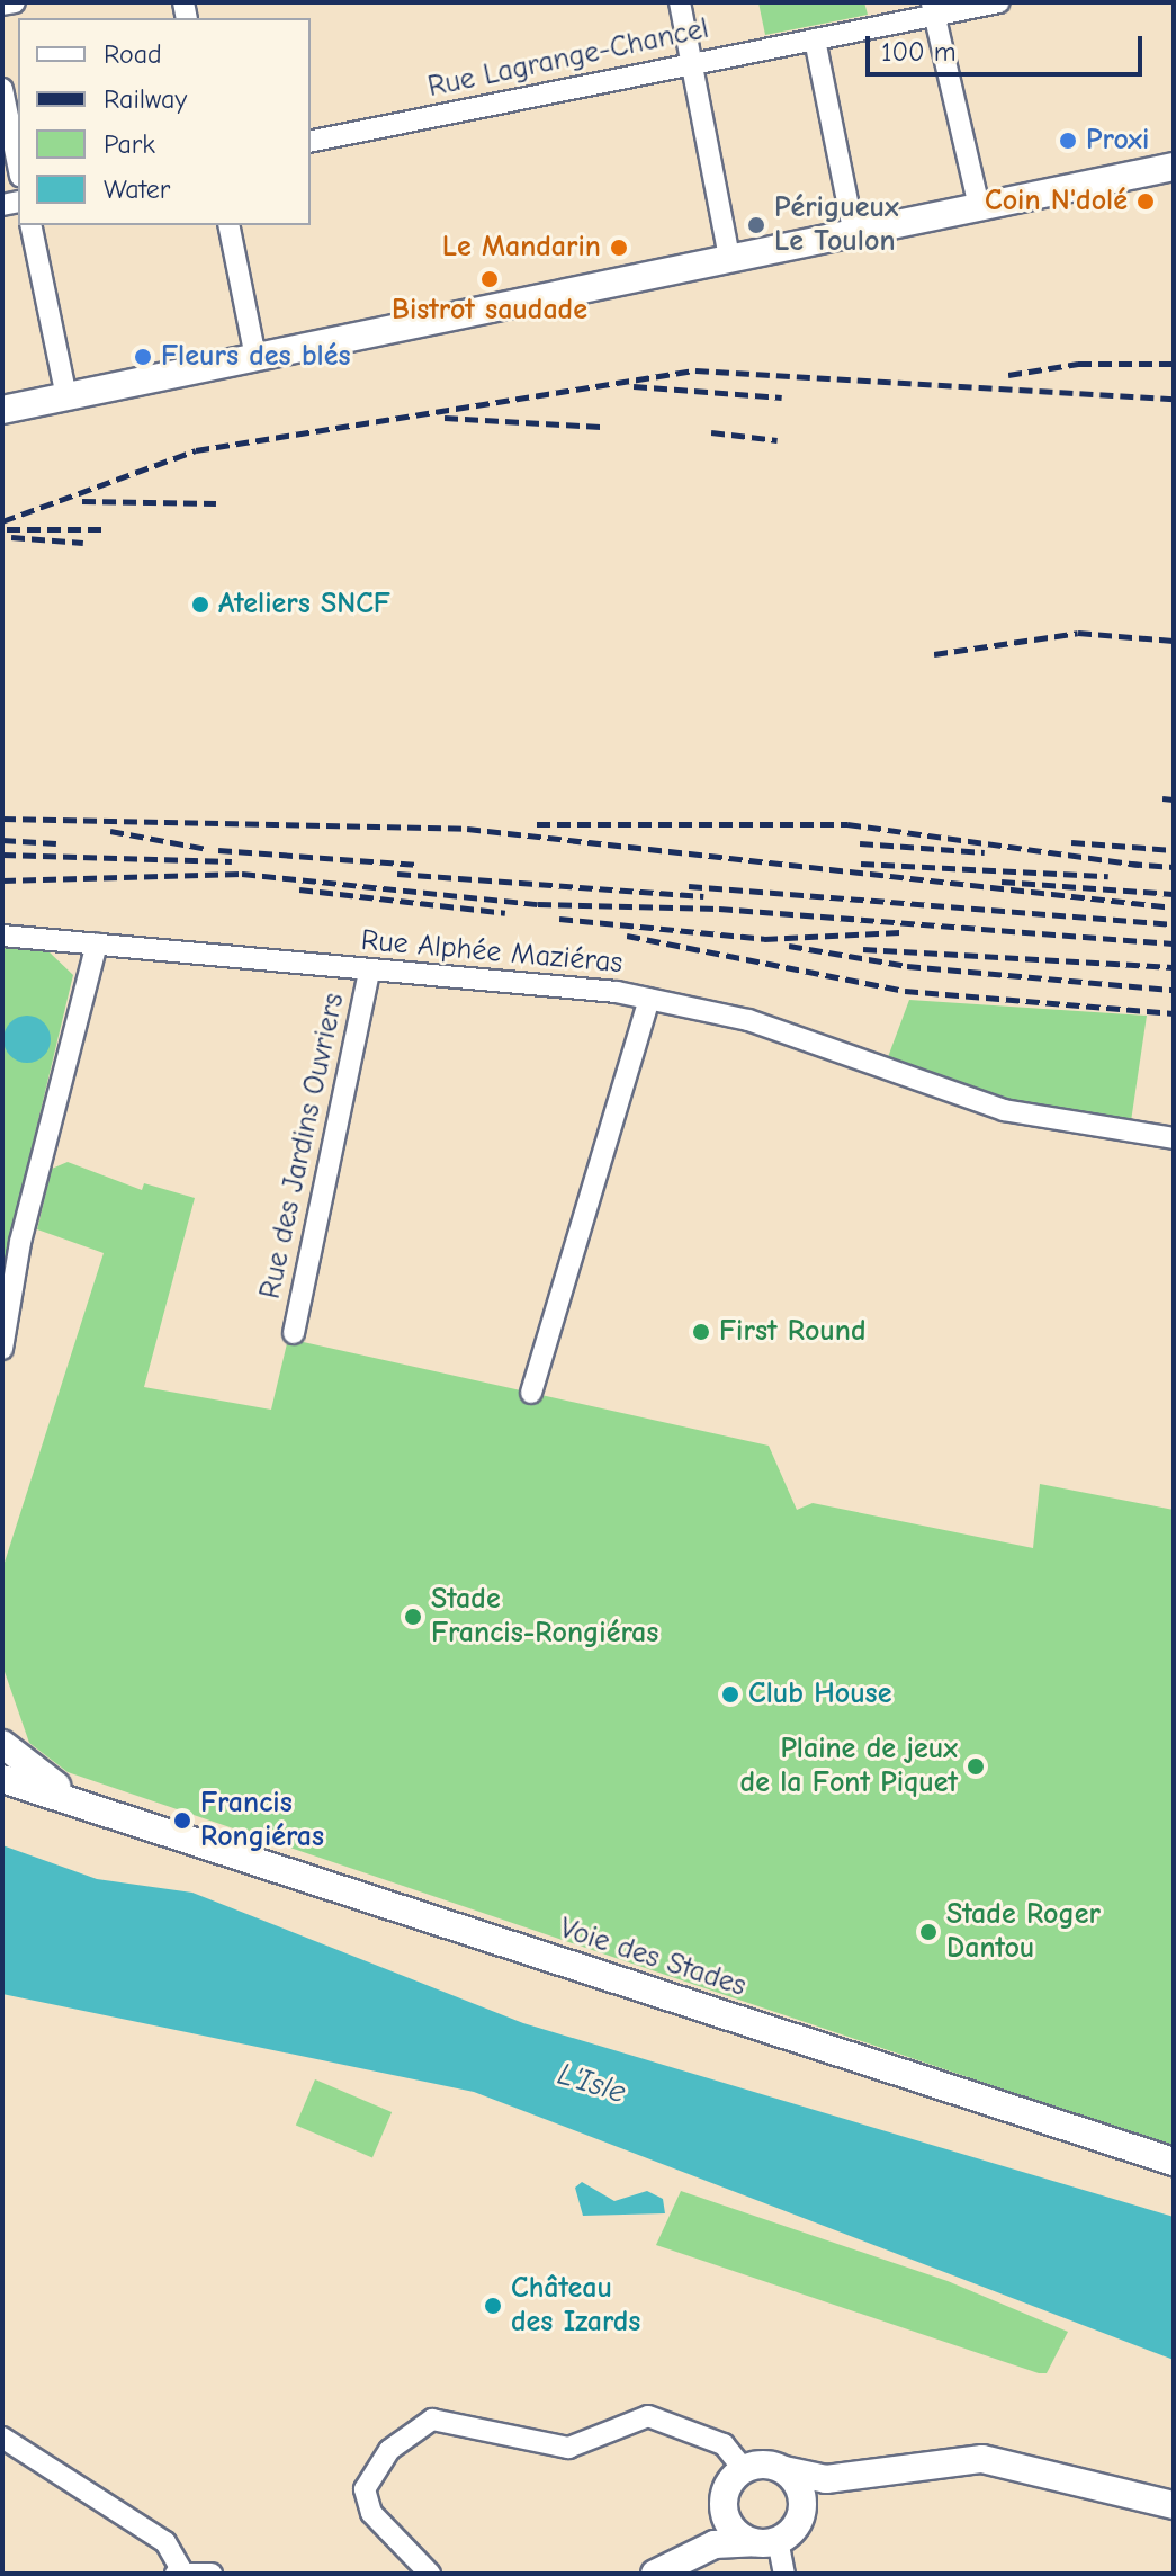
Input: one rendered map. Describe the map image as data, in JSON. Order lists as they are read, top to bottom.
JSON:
{
  "streets": {
    "main road": ["Voie des Stades"],
    "street": ["Rue Lagrange-Chancel", "Rue Alphée Maziéras", "Rue des Jardins Ouvriers"]
  },
  "crossings": [
    ["Rue Alphée Maziéras", "Rue des Jardins Ouvriers"]
  ],
  "water": ["L'Isle"],
  "places": [
    "Proxi",
    "Coin N'dolé",
    "Périgueux Le Toulon",
    "Le Mandarin",
    "Bistrot saudade",
    "Fleurs des blés",
    "Ateliers SNCF",
    "First Round",
    "Stade Francis-Rongiéras",
    "Club House",
    "Plaine de jeux de la Font Piquet",
    "Francis Rongiéras",
    "Stade Roger Dantou",
    "Château des Izards"
  ],
  "legend": [
    "Road",
    "Railway",
    "Park",
    "Water"
  ],
  "scale_bar": "100 m"
}
